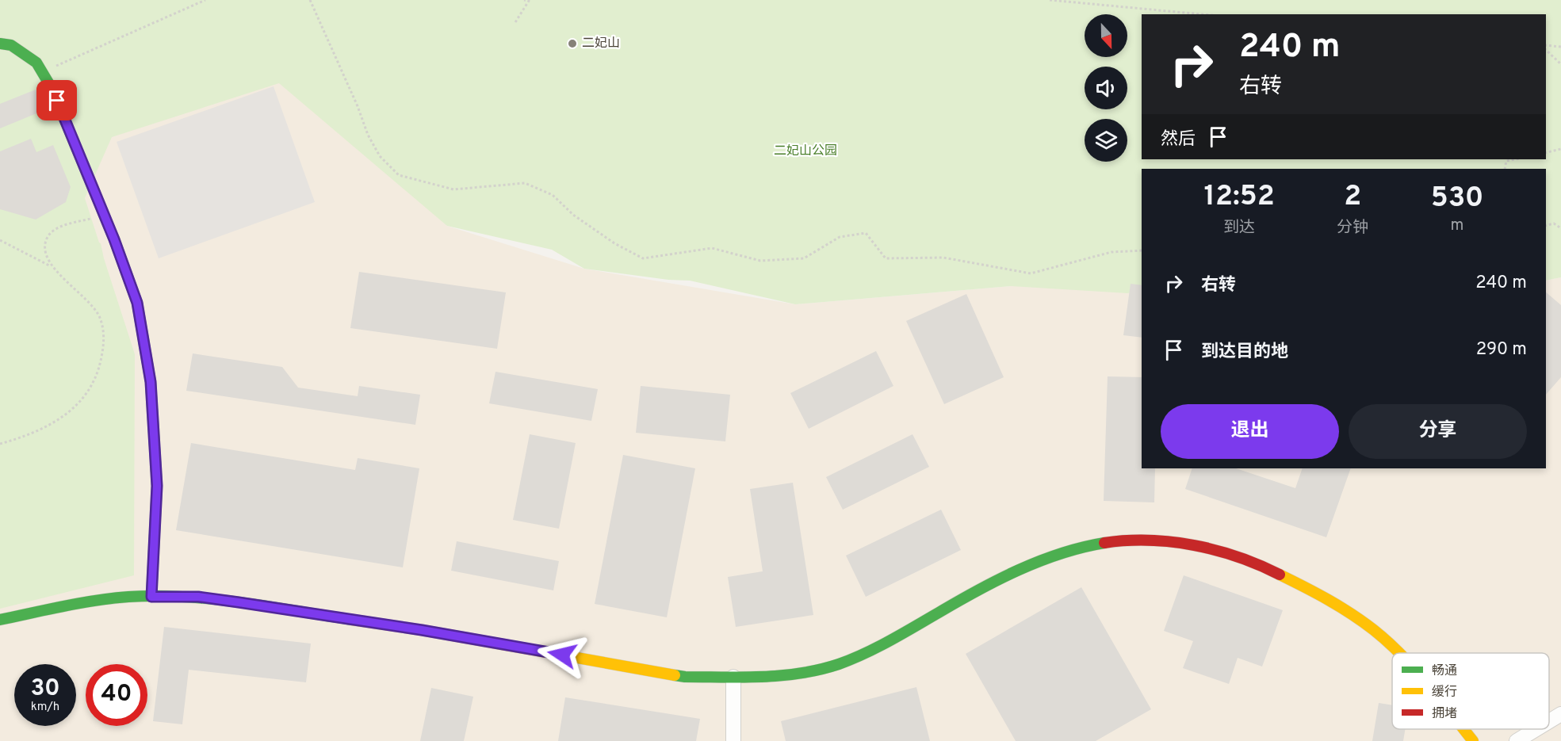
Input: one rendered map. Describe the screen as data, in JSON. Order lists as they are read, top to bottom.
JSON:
{
  "parks": ["二妃山公园"],
  "places": ["二妃山"],
  "legend": ["畅通", "缓行", "拥堵"],
  "north": "bottom",
  "page": {
    "turn": ["240 m", "右转"],
    "then": "然后",
    "eta": [
      "12:52",
      "到达",
      "2",
      "分钟",
      "530",
      "m"
    ],
    "list": [
      {
        "name": "右转",
        "value": "240 m"
      },
      {
        "name": "到达目的地",
        "value": "290 m"
      }
    ],
    "buttons": ["退出", "分享"],
    "speed": "30 km/h",
    "limit": "40"
  }
}
